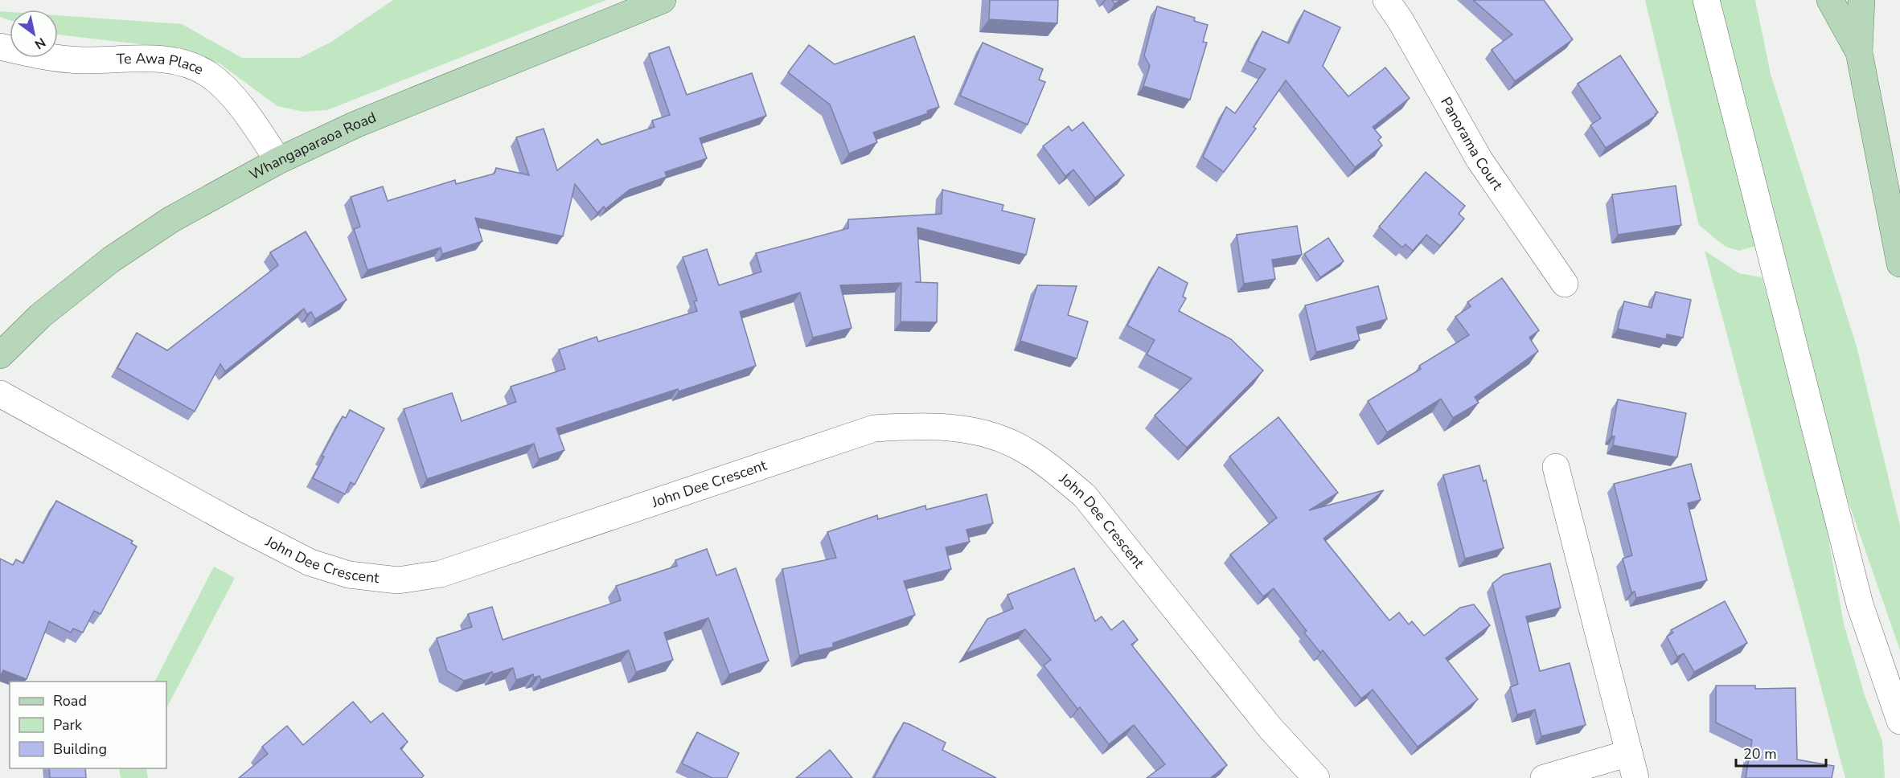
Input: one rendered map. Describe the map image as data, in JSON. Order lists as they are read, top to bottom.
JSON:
{
  "streets": {
    "main road": ["Whangaparaoa Road"],
    "street": ["Te Awa Place", "Panorama Court", "John Dee Crescent"]
  },
  "crossings": [
    ["Te Awa Place", "Whangaparaoa Road"]
  ],
  "legend": ["Road", "Park", "Building"],
  "scale_bar": "20 m",
  "north": "bottom right"
}
